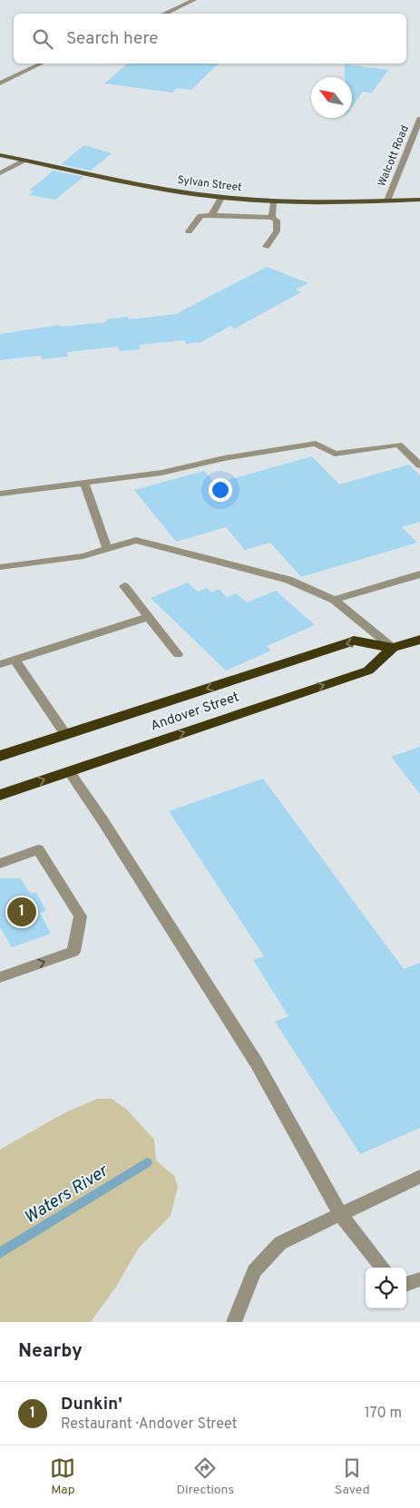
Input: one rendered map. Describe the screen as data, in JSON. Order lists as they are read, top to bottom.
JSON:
{
  "streets": {
    "highway": ["Andover Street"],
    "main road": ["Sylvan Street"],
    "street": ["Walcott Road"]
  },
  "crossings": [
    ["Walcott Road", "Sylvan Street"]
  ],
  "water": ["Waters River"],
  "north": "top left",
  "page": {
    "search": "Search here",
    "pins": "1",
    "heading": "Nearby",
    "list": [
      {
        "mark": "1",
        "name": "Dunkin'",
        "note": "Restaurant · Andover Street",
        "value": "170 m"
      }
    ],
    "nav": ["Map", "Directions", "Saved"]
  }
}
